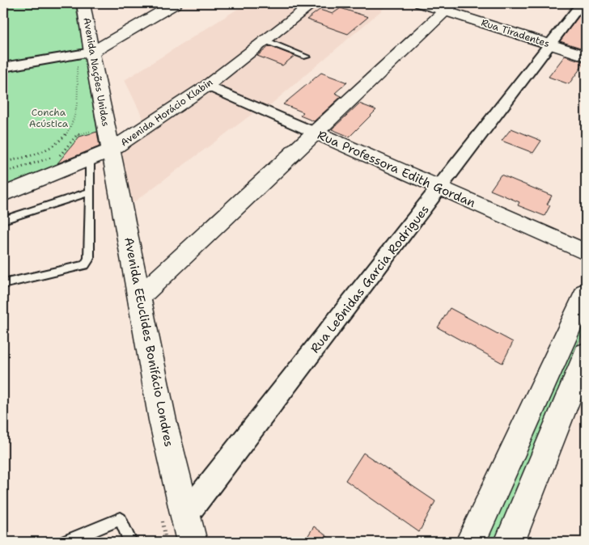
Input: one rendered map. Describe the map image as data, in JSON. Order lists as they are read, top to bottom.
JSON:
{
  "streets": {
    "main road": [
      "Rua Tiradentes",
      "Avenida Nações Unidas",
      "Avenida Horácio Klabin",
      "Rua Professora Edith Gordan",
      "Avenida EEuclides Bonifácio Londres"
    ],
    "street": ["Rua Leônidas Garcia Rodrigues"]
  },
  "crossings": [
    ["Rua Tiradentes", "Rua Leônidas Garcia Rodrigues"],
    ["Avenida Nações Unidas", "Avenida Horácio Klabin"],
    ["Avenida Nações Unidas", "Avenida EEuclides Bonifácio Londres"],
    ["Avenida Horácio Klabin", "Rua Professora Edith Gordan"],
    ["Avenida Horácio Klabin", "Avenida EEuclides Bonifácio Londres"],
    ["Rua Professora Edith Gordan", "Rua Leônidas Garcia Rodrigues"],
    ["Rua Leônidas Garcia Rodrigues", "Avenida EEuclides Bonifácio Londres"]
  ],
  "parks": ["Concha Acústica"]
}
